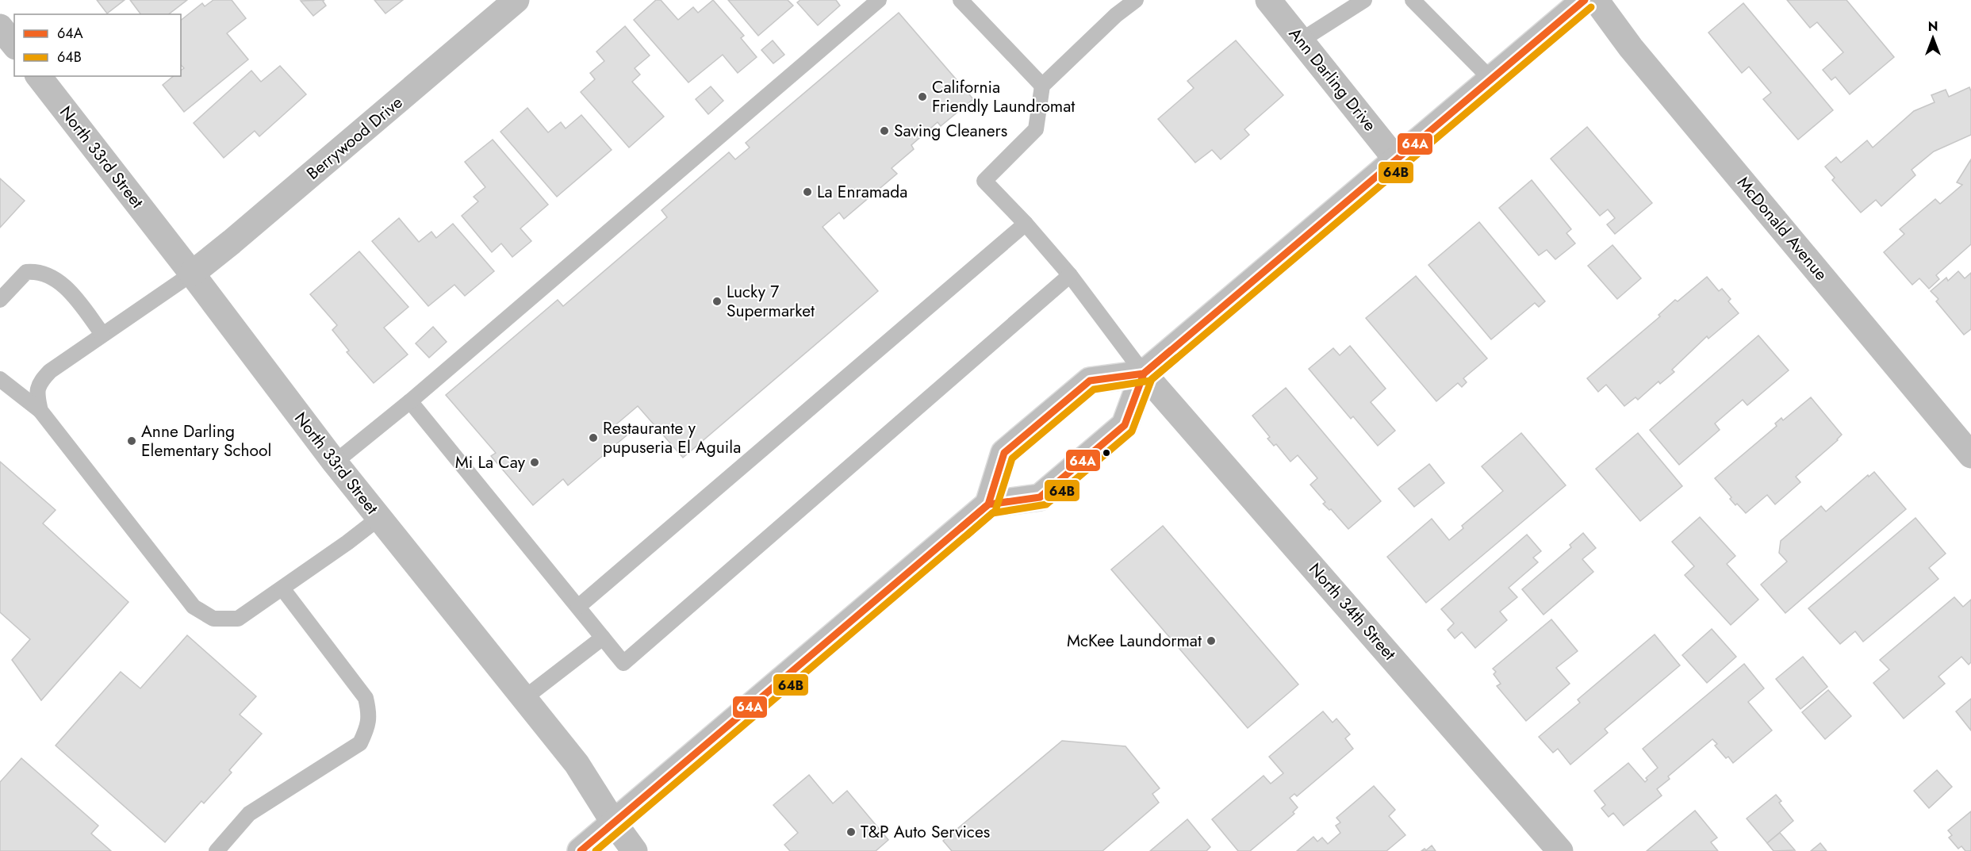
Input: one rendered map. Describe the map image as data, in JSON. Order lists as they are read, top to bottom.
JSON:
{
  "streets": {
    "street": [
      "Ann Darling Drive",
      "Berrywood Drive",
      "North 33rd Street",
      "McDonald Avenue",
      "North 34th Street"
    ]
  },
  "crossings": [
    ["Berrywood Drive", "North 33rd Street"]
  ],
  "places": [
    "California Friendly Laundromat",
    "Saving Cleaners",
    "La Enramada",
    "Lucky 7 Supermarket",
    "Restaurante y pupuseria El Aguila",
    "Anne Darling Elementary School",
    "Mi La Cay",
    "McKee Laundormat",
    "T&P Auto Services"
  ],
  "lines": ["transit line 64A", "transit line 64B"],
  "legend": ["64A", "64B"],
  "north": "top"
}
